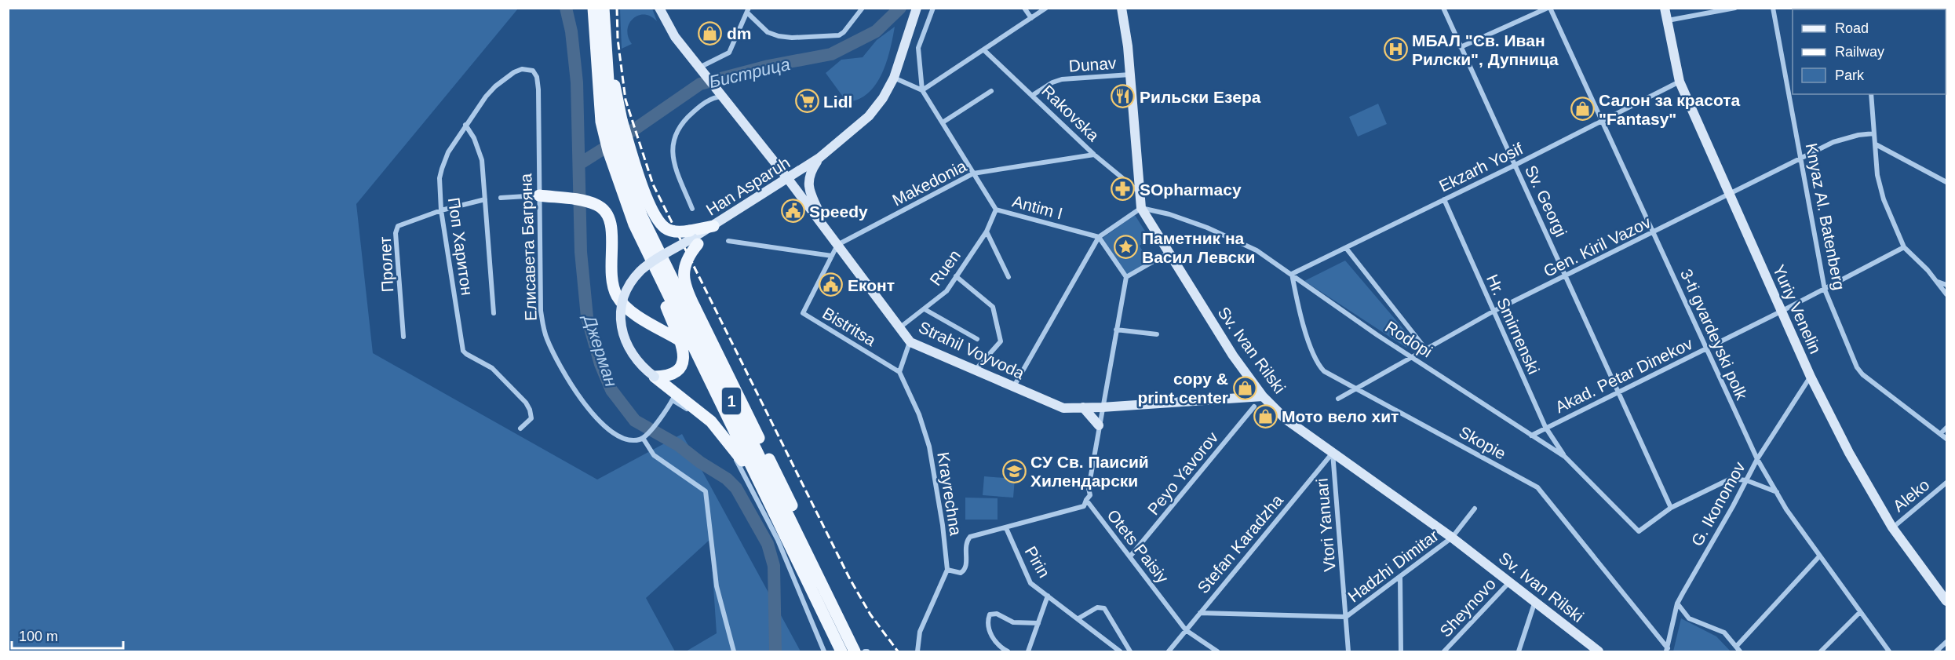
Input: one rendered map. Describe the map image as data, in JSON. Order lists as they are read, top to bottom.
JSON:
{
  "streets": {
    "main road": ["1"],
    "street": [
      "Dunav",
      "Rakovska",
      "Ekzarh Yosif",
      "Makedonia",
      "Han Asparuh",
      "Sv. Georgi",
      "Antim I",
      "Knyaz Al. Batenberg",
      "Поп Харитон",
      "Gen. Kiril Vazov",
      "Елисавета Багряна",
      "Пролет",
      "Ruen",
      "Yuriy Venelin",
      "Hr. Smirnenski",
      "Bistritsa",
      "3-ti gvardeyski polk",
      "Rodopi",
      "Strahil Voyvoda",
      "Sv. Ivan Rilski",
      "Akad. Petar Dinekov",
      "Skopie",
      "Peyo Yavorov",
      "Krayrechna",
      "Aleko",
      "G. Ikonomov",
      "Vtori Yanuari",
      "Stefan Karadzha",
      "Otets Paisiy",
      "Pirin",
      "Hadzhi Dimitar",
      "Sheynovo"
    ]
  },
  "crossings": [
    ["Dunav", "Rakovska"],
    ["Dunav", "Sv. Ivan Rilski"],
    ["Rakovska", "Makedonia"],
    ["Rakovska", "Sv. Ivan Rilski"],
    ["Ekzarh Yosif", "Sv. Georgi"],
    ["Ekzarh Yosif", "Yuriy Venelin"],
    ["Ekzarh Yosif", "Hr. Smirnenski"],
    ["Ekzarh Yosif", "3-ti gvardeyski polk"],
    ["Ekzarh Yosif", "Rodopi"],
    ["Ekzarh Yosif", "Skopie"],
    ["Makedonia", "Antim I"],
    ["Makedonia", "Bistritsa"],
    ["Makedonia", "Strahil Voyvoda"],
    ["Han Asparuh", "Strahil Voyvoda"],
    ["Sv. Georgi", "Gen. Kiril Vazov"],
    ["Sv. Georgi", "Rodopi"],
    ["Sv. Georgi", "Akad. Petar Dinekov"],
    ["Antim I", "Ruen"],
    ["Knyaz Al. Batenberg", "Gen. Kiril Vazov"],
    ["Knyaz Al. Batenberg", "Akad. Petar Dinekov"],
    ["Поп Харитон", "Елисавета Багряна"],
    ["Поп Харитон", "Пролет"],
    ["Gen. Kiril Vazov", "Yuriy Venelin"],
    ["Gen. Kiril Vazov", "Hr. Smirnenski"],
    ["Gen. Kiril Vazov", "3-ti gvardeyski polk"],
    ["Gen. Kiril Vazov", "Rodopi"],
    ["Gen. Kiril Vazov", "Skopie"],
    ["Ruen", "Strahil Voyvoda"],
    ["Yuriy Venelin", "Akad. Petar Dinekov"],
    ["Yuriy Venelin", "Aleko"],
    ["Yuriy Venelin", "G. Ikonomov"],
    ["Hr. Smirnenski", "Rodopi"],
    ["Hr. Smirnenski", "Akad. Petar Dinekov"],
    ["Bistritsa", "Strahil Voyvoda"],
    ["Bistritsa", "Krayrechna"],
    ["3-ti gvardeyski polk", "Akad. Petar Dinekov"],
    ["3-ti gvardeyski polk", "G. Ikonomov"],
    ["Rodopi", "Sv. Ivan Rilski"],
    ["Rodopi", "Akad. Petar Dinekov"],
    ["Rodopi", "Skopie"],
    ["Strahil Voyvoda", "Sv. Ivan Rilski"],
    ["Sv. Ivan Rilski", "Vtori Yanuari"],
    ["Sv. Ivan Rilski", "Stefan Karadzha"],
    ["Sv. Ivan Rilski", "Hadzhi Dimitar"],
    ["Sv. Ivan Rilski", "Sheynovo"],
    ["Skopie", "G. Ikonomov"],
    ["Peyo Yavorov", "Otets Paisiy"],
    ["Krayrechna", "Otets Paisiy"],
    ["Vtori Yanuari", "Stefan Karadzha"],
    ["Vtori Yanuari", "Hadzhi Dimitar"],
    ["Stefan Karadzha", "Otets Paisiy"],
    ["Stefan Karadzha", "Hadzhi Dimitar"],
    ["Otets Paisiy", "Pirin"]
  ],
  "water": ["Бистрица", "Джерман"],
  "places": {
    "shop": [
      "dm",
      "Салон за красота \"Fantasy\"",
      "copy & print center",
      "Мото вело хит"
    ],
    "hospital": ["МБАЛ \"Св. Иван Рилски\", Дупница"],
    "restaurant": ["Рильски Езера"],
    "supermarket": ["Lidl"],
    "pharmacy": ["SOpharmacy"],
    "public building": ["Speedy", "Еконт"],
    "place": ["Паметник на Васил Левски"],
    "school or university": ["СУ Св. Паисий Хилендарски"]
  },
  "legend": ["Road", "Railway", "Park"],
  "scale_bar": "100 m"
}
